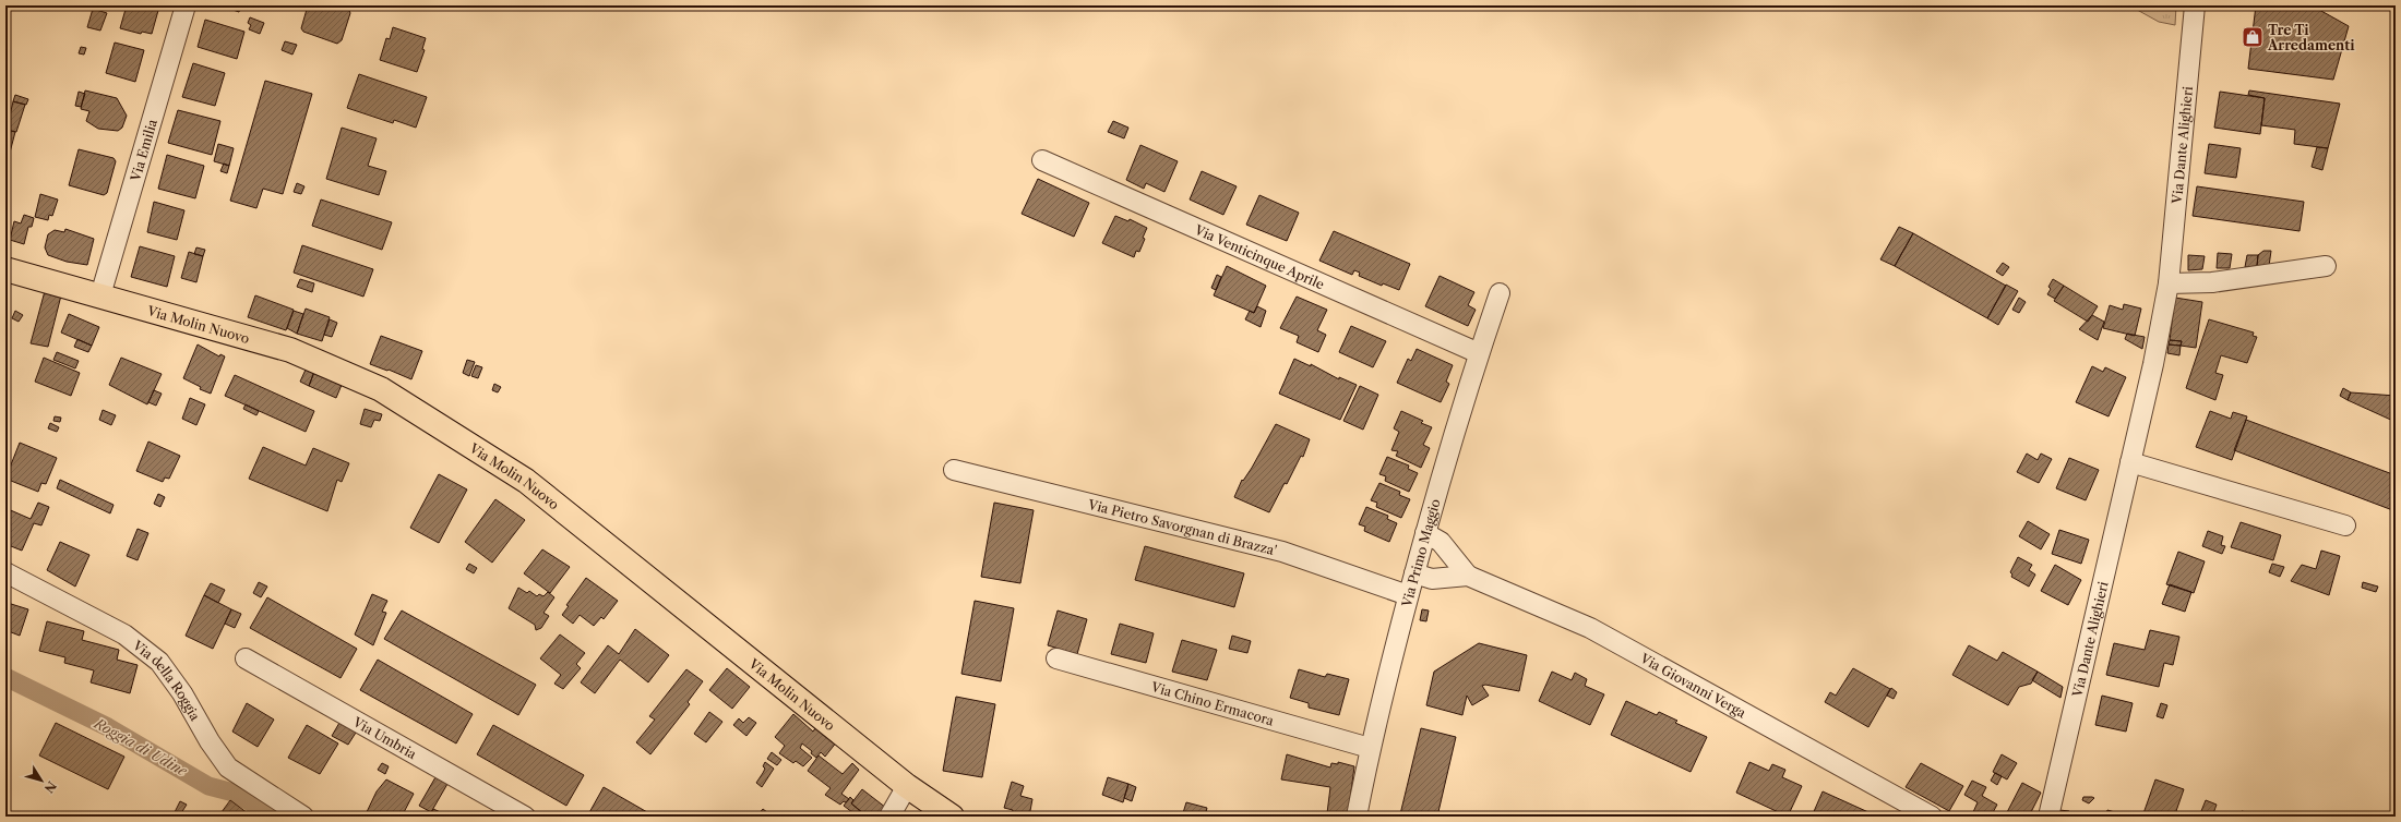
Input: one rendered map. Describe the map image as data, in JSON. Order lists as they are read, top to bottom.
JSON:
{
  "streets": {
    "main road": ["Via Molin Nuovo"],
    "street": [
      "Via Dante Alighieri",
      "Via Emilia",
      "Via Venticinque Aprile",
      "Via Pietro Savorgnan di Brazza'",
      "Via Primo Maggio",
      "Via della Roggia",
      "Via Giovanni Verga",
      "Via Chino Ermacora",
      "Via Umbria"
    ]
  },
  "crossings": [
    ["Via Emilia", "Via Molin Nuovo"],
    ["Via Venticinque Aprile", "Via Primo Maggio"],
    ["Via Pietro Savorgnan di Brazza'", "Via Primo Maggio"],
    ["Via Primo Maggio", "Via Giovanni Verga"],
    ["Via Primo Maggio", "Via Chino Ermacora"]
  ],
  "water": ["Roggia di Udine"],
  "places": {
    "shop": ["Tre Ti Arredamenti"]
  },
  "north": "bottom right"
}
